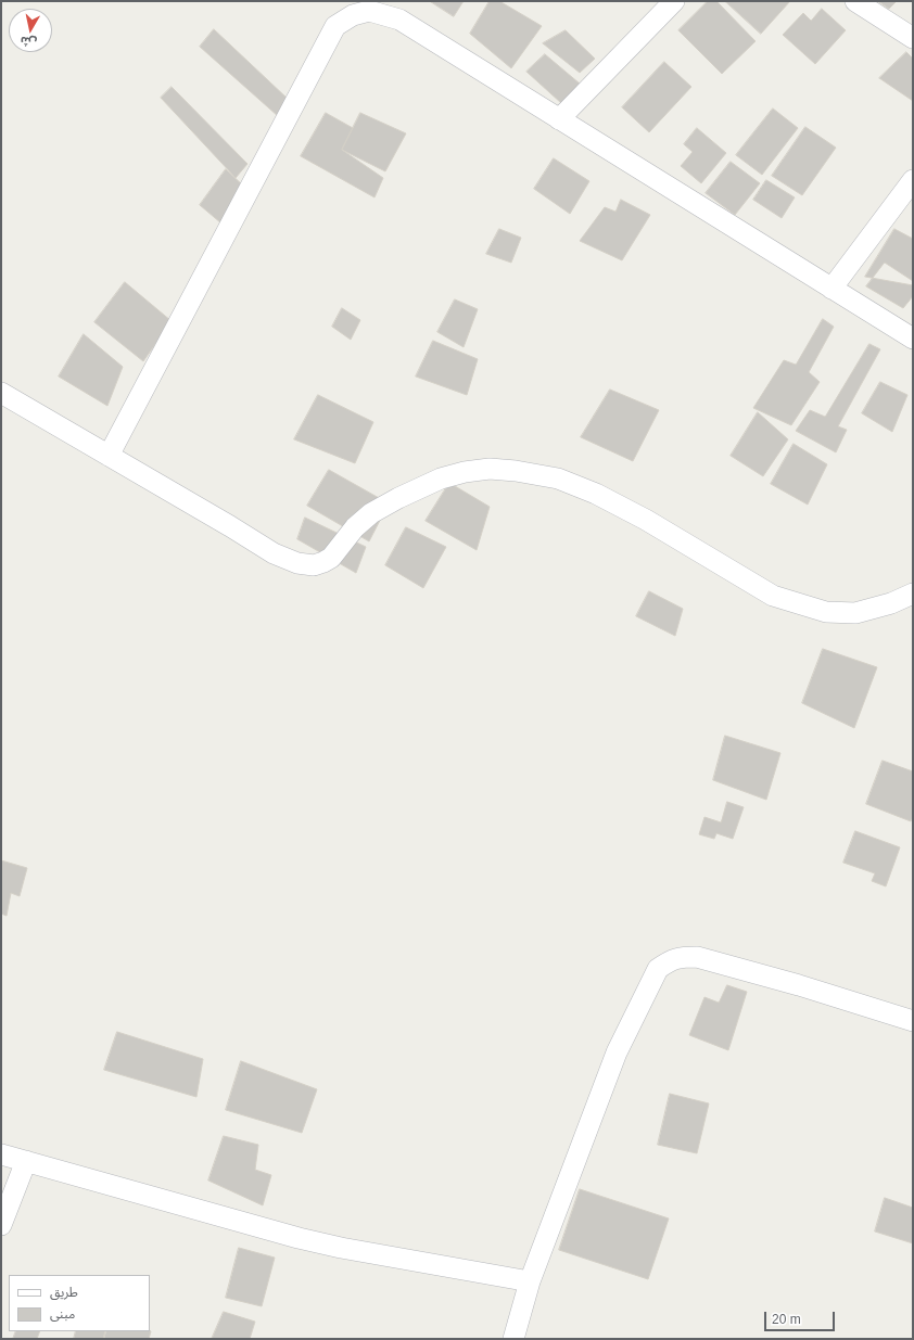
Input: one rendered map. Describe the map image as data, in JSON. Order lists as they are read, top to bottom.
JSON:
{
  "legend": ["طريق", "مبنى"],
  "scale_bar": "20 m",
  "north": "bottom"
}
